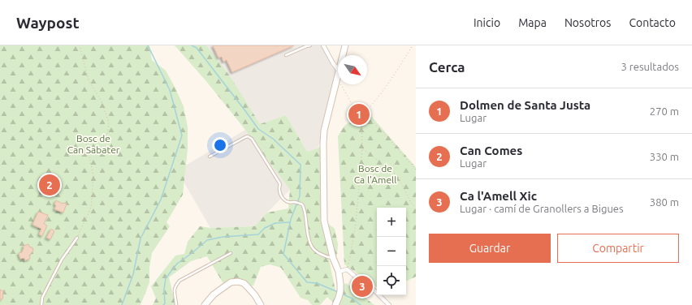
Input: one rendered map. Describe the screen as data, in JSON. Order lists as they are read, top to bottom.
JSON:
{
  "parks": ["Bosc de Can Sabater", "Bosc de Ca l'Amell"],
  "north": "bottom right",
  "page": {
    "header": "Waypost",
    "nav": [
      "Inicio",
      "Mapa",
      "Nosotros",
      "Contacto"
    ],
    "heading": ["Cerca", "3 resultados"],
    "list": [
      {
        "mark": "1",
        "name": "Dolmen de Santa Justa",
        "note": "Lugar",
        "value": "270 m"
      },
      {
        "mark": "2",
        "name": "Can Comes",
        "note": "Lugar",
        "value": "330 m"
      },
      {
        "mark": "3",
        "name": "Ca l'Amell Xic",
        "note": "Lugar · camí de Granollers a Bigues",
        "value": "380 m"
      }
    ],
    "pins": ["1", "2", "3"],
    "map_buttons": ["+", "−"],
    "buttons": ["Guardar", "Compartir"]
  }
}
